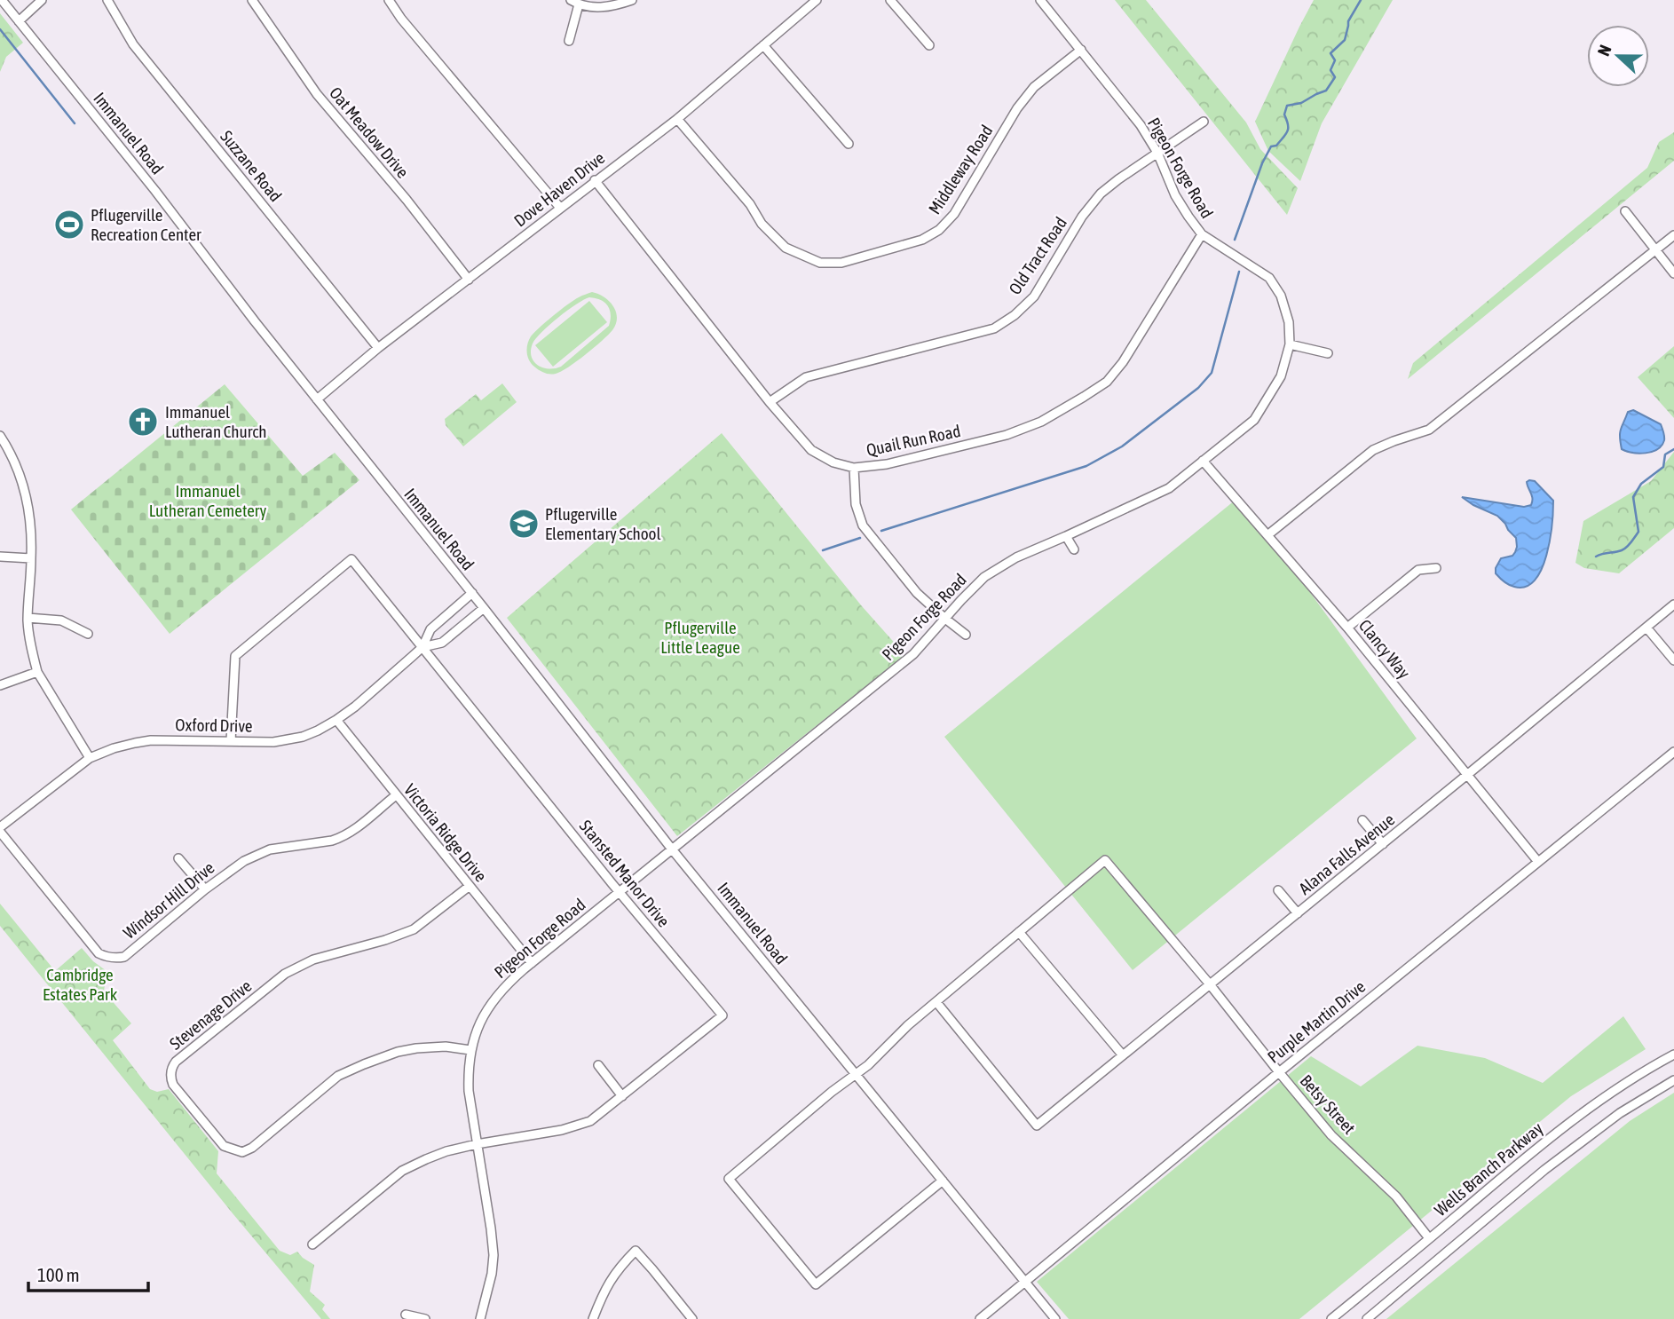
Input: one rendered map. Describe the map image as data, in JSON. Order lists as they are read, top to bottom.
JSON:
{
  "streets": {
    "street": [
      "Oat Meadow Drive",
      "Immanuel Road",
      "Suzzane Road",
      "Pigeon Forge Road",
      "Middleway Road",
      "Dove Haven Drive",
      "Old Tract Road",
      "Quail Run Road",
      "Clancy Way",
      "Oxford Drive",
      "Victoria Ridge Drive",
      "Alana Falls Avenue",
      "Stansted Manor Drive",
      "Windsor Hill Drive",
      "Stevenage Drive",
      "Purple Martin Drive",
      "Betsy Street",
      "Wells Branch Parkway"
    ]
  },
  "crossings": [
    ["Oat Meadow Drive", "Dove Haven Drive"],
    ["Immanuel Road", "Pigeon Forge Road"],
    ["Immanuel Road", "Dove Haven Drive"],
    ["Immanuel Road", "Purple Martin Drive"],
    ["Suzzane Road", "Dove Haven Drive"],
    ["Pigeon Forge Road", "Middleway Road"],
    ["Pigeon Forge Road", "Old Tract Road"],
    ["Pigeon Forge Road", "Quail Run Road"],
    ["Pigeon Forge Road", "Clancy Way"],
    ["Pigeon Forge Road", "Victoria Ridge Drive"],
    ["Pigeon Forge Road", "Stansted Manor Drive"],
    ["Pigeon Forge Road", "Stevenage Drive"],
    ["Middleway Road", "Dove Haven Drive"],
    ["Dove Haven Drive", "Quail Run Road"],
    ["Old Tract Road", "Quail Run Road"],
    ["Clancy Way", "Alana Falls Avenue"],
    ["Clancy Way", "Purple Martin Drive"],
    ["Oxford Drive", "Victoria Ridge Drive"],
    ["Oxford Drive", "Stansted Manor Drive"],
    ["Oxford Drive", "Windsor Hill Drive"],
    ["Victoria Ridge Drive", "Windsor Hill Drive"],
    ["Victoria Ridge Drive", "Stevenage Drive"],
    ["Alana Falls Avenue", "Betsy Street"],
    ["Purple Martin Drive", "Betsy Street"],
    ["Betsy Street", "Wells Branch Parkway"]
  ],
  "parks": ["Immanuel Lutheran Cemetery", "Pflugerville Little League", "Cambridge Estates Park"],
  "places": {
    "sports": ["Pflugerville Recreation Center"],
    "church": ["Immanuel Lutheran Church"],
    "school or university": ["Pflugerville Elementary School"]
  },
  "scale_bar": "100 m",
  "north": "left"
}
